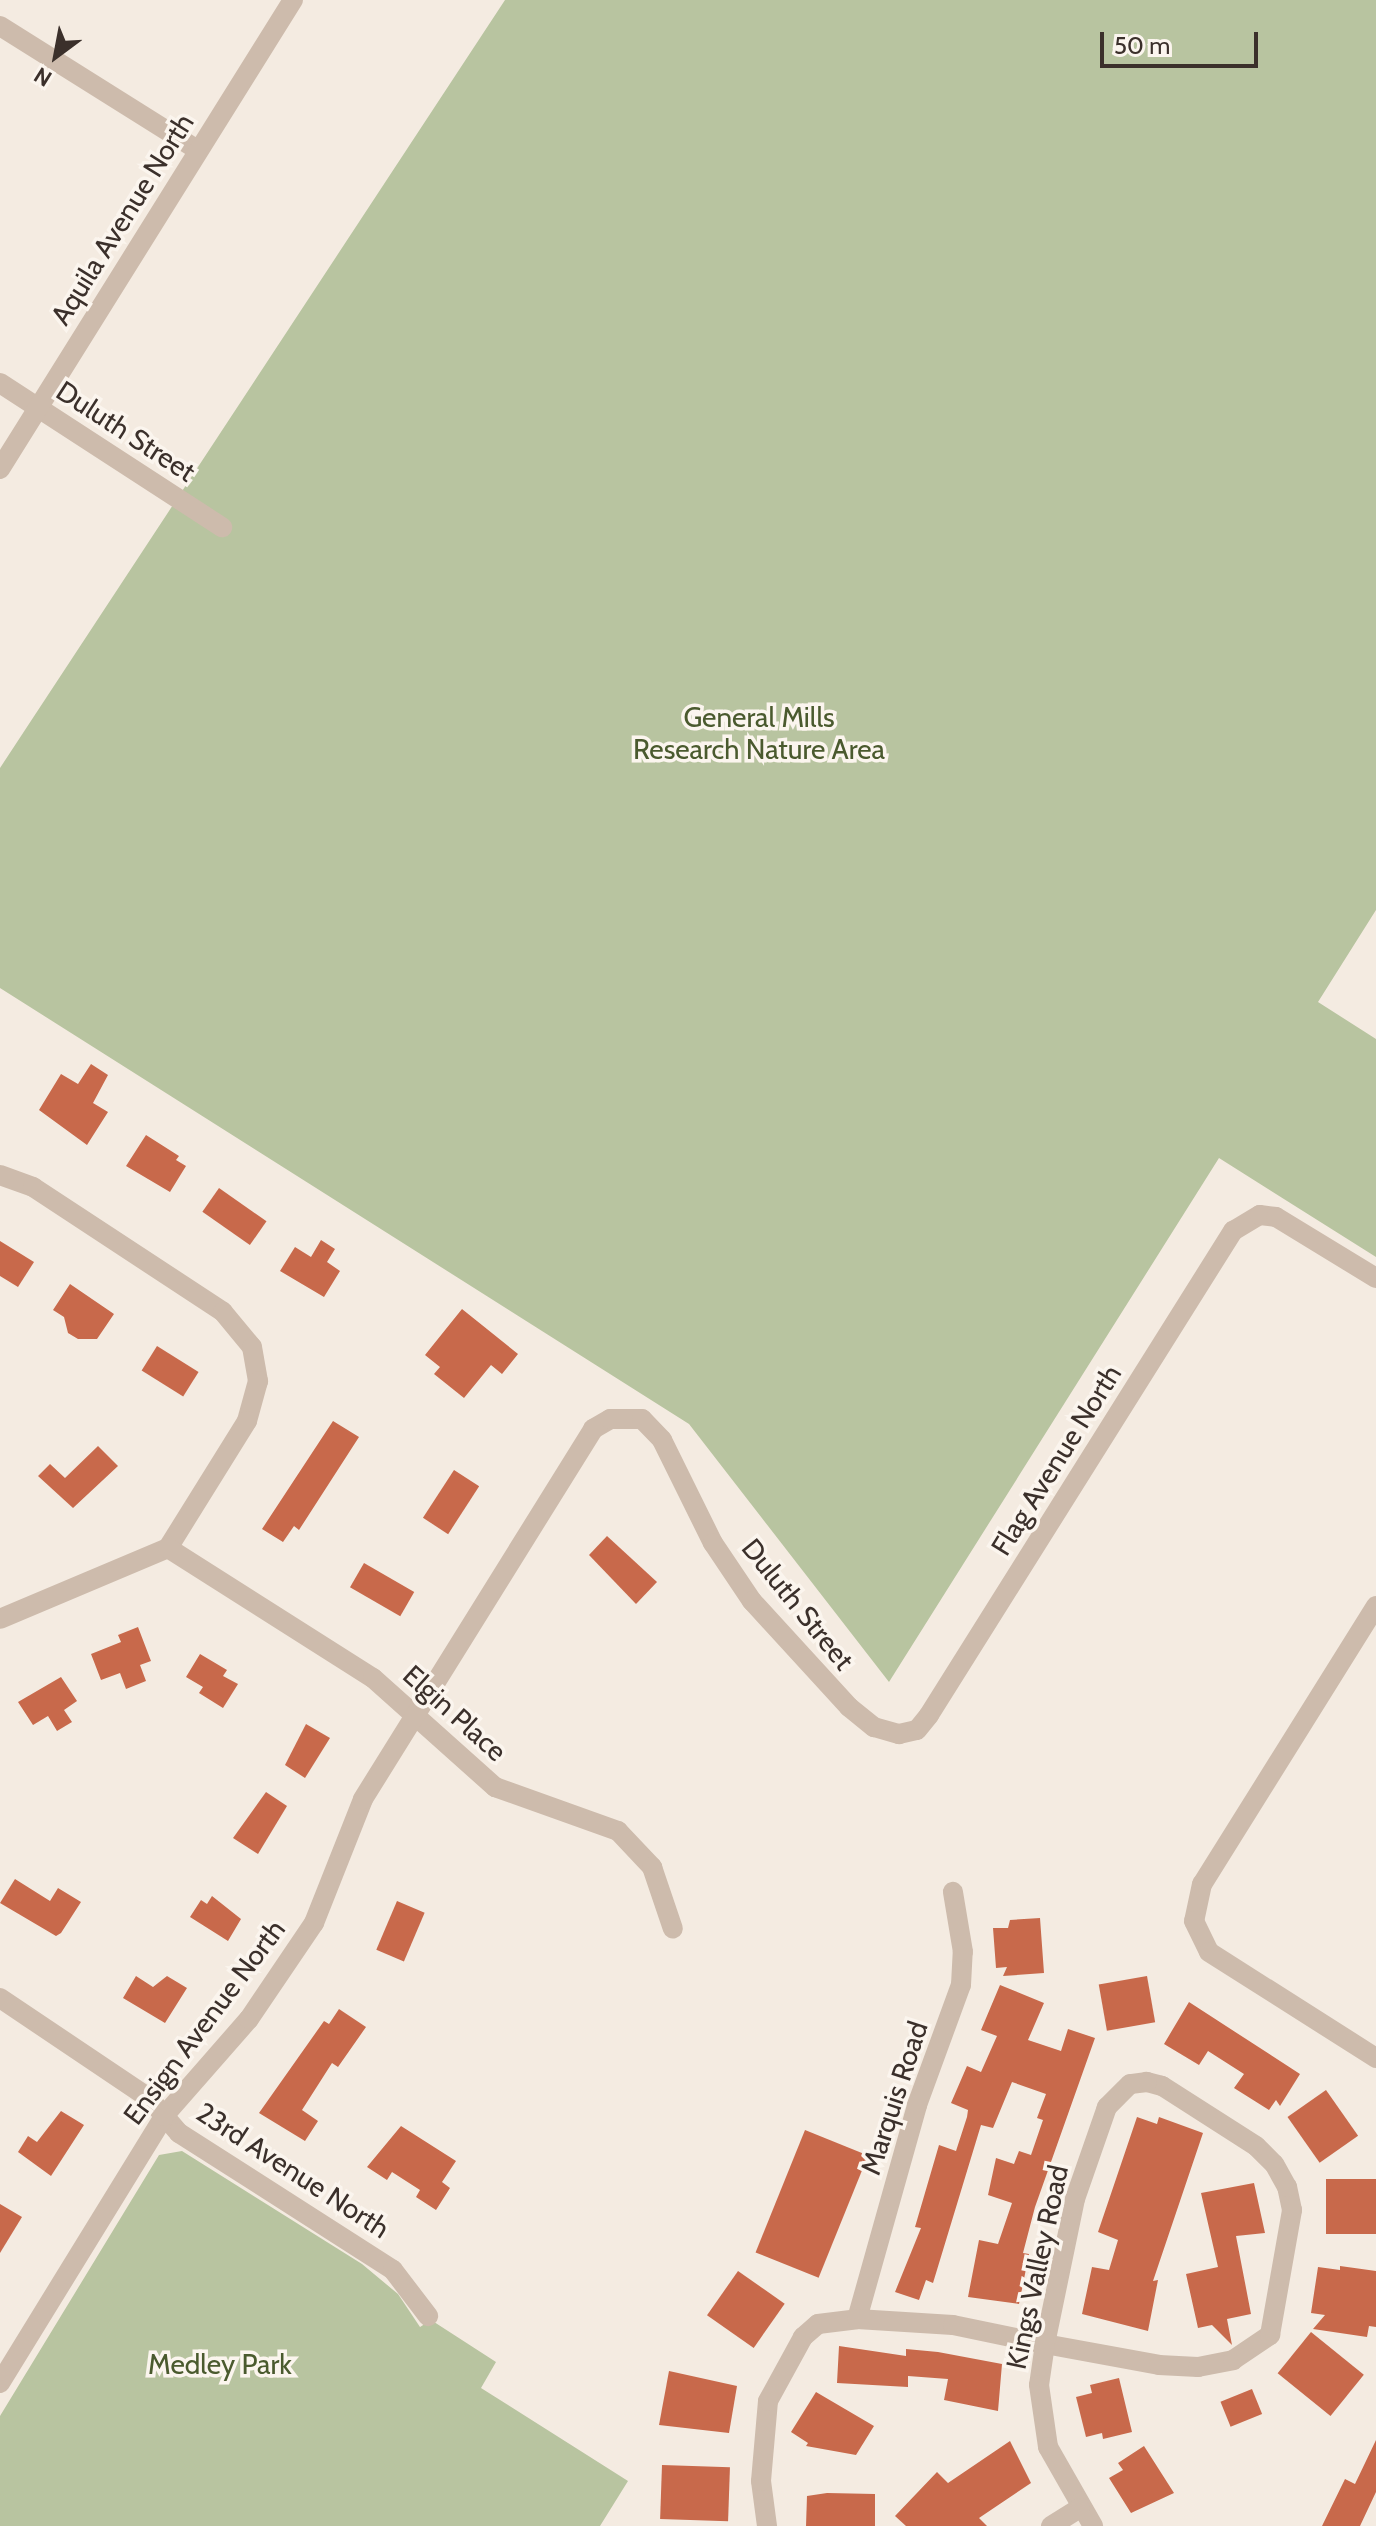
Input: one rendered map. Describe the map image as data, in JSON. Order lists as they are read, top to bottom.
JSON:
{
  "streets": {
    "street": [
      "Aquila Avenue North",
      "Duluth Street",
      "Flag Avenue North",
      "Elgin Place",
      "Ensign Avenue North",
      "Marquis Road",
      "23rd Avenue North",
      "Kings Valley Road"
    ]
  },
  "crossings": [
    ["Aquila Avenue North", "Duluth Street"],
    ["Duluth Street", "Flag Avenue North"],
    ["Duluth Street", "Ensign Avenue North"],
    ["Elgin Place", "Ensign Avenue North"],
    ["Ensign Avenue North", "23rd Avenue North"]
  ],
  "parks": ["General Mills Research Nature Area", "Medley Park"],
  "scale_bar": "50 m",
  "north": "bottom left"
}
